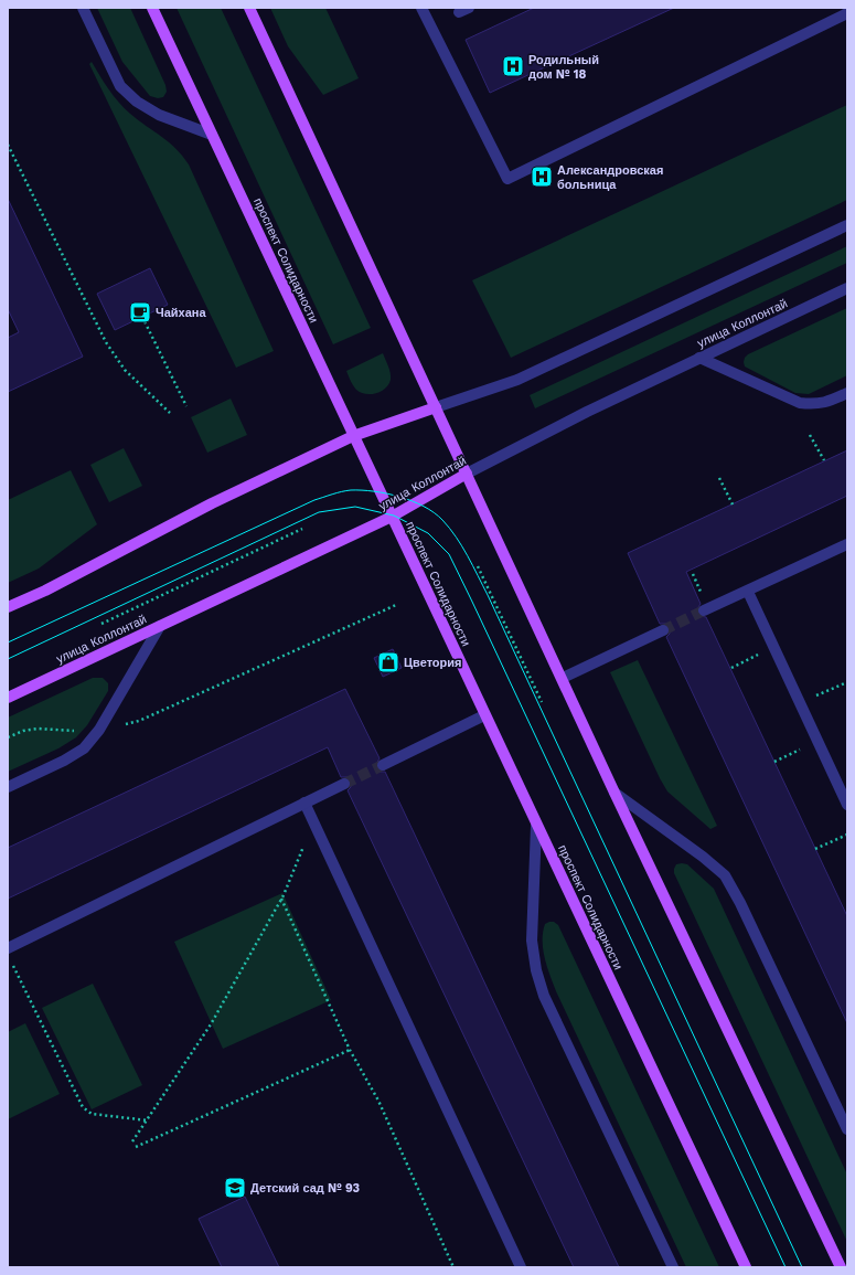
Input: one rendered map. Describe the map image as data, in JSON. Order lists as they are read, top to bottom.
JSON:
{
  "streets": {
    "main road": ["проспект Солидарности", "улица Коллонтай"]
  },
  "crossings": [
    ["проспект Солидарности", "улица Коллонтай"]
  ],
  "places": {
    "hospital": ["Родильный дом № 18", "Александровская больница"],
    "cafe": ["Чайхана"],
    "shop": ["Цветория"],
    "school or university": ["Детский сад № 93"]
  }
}
